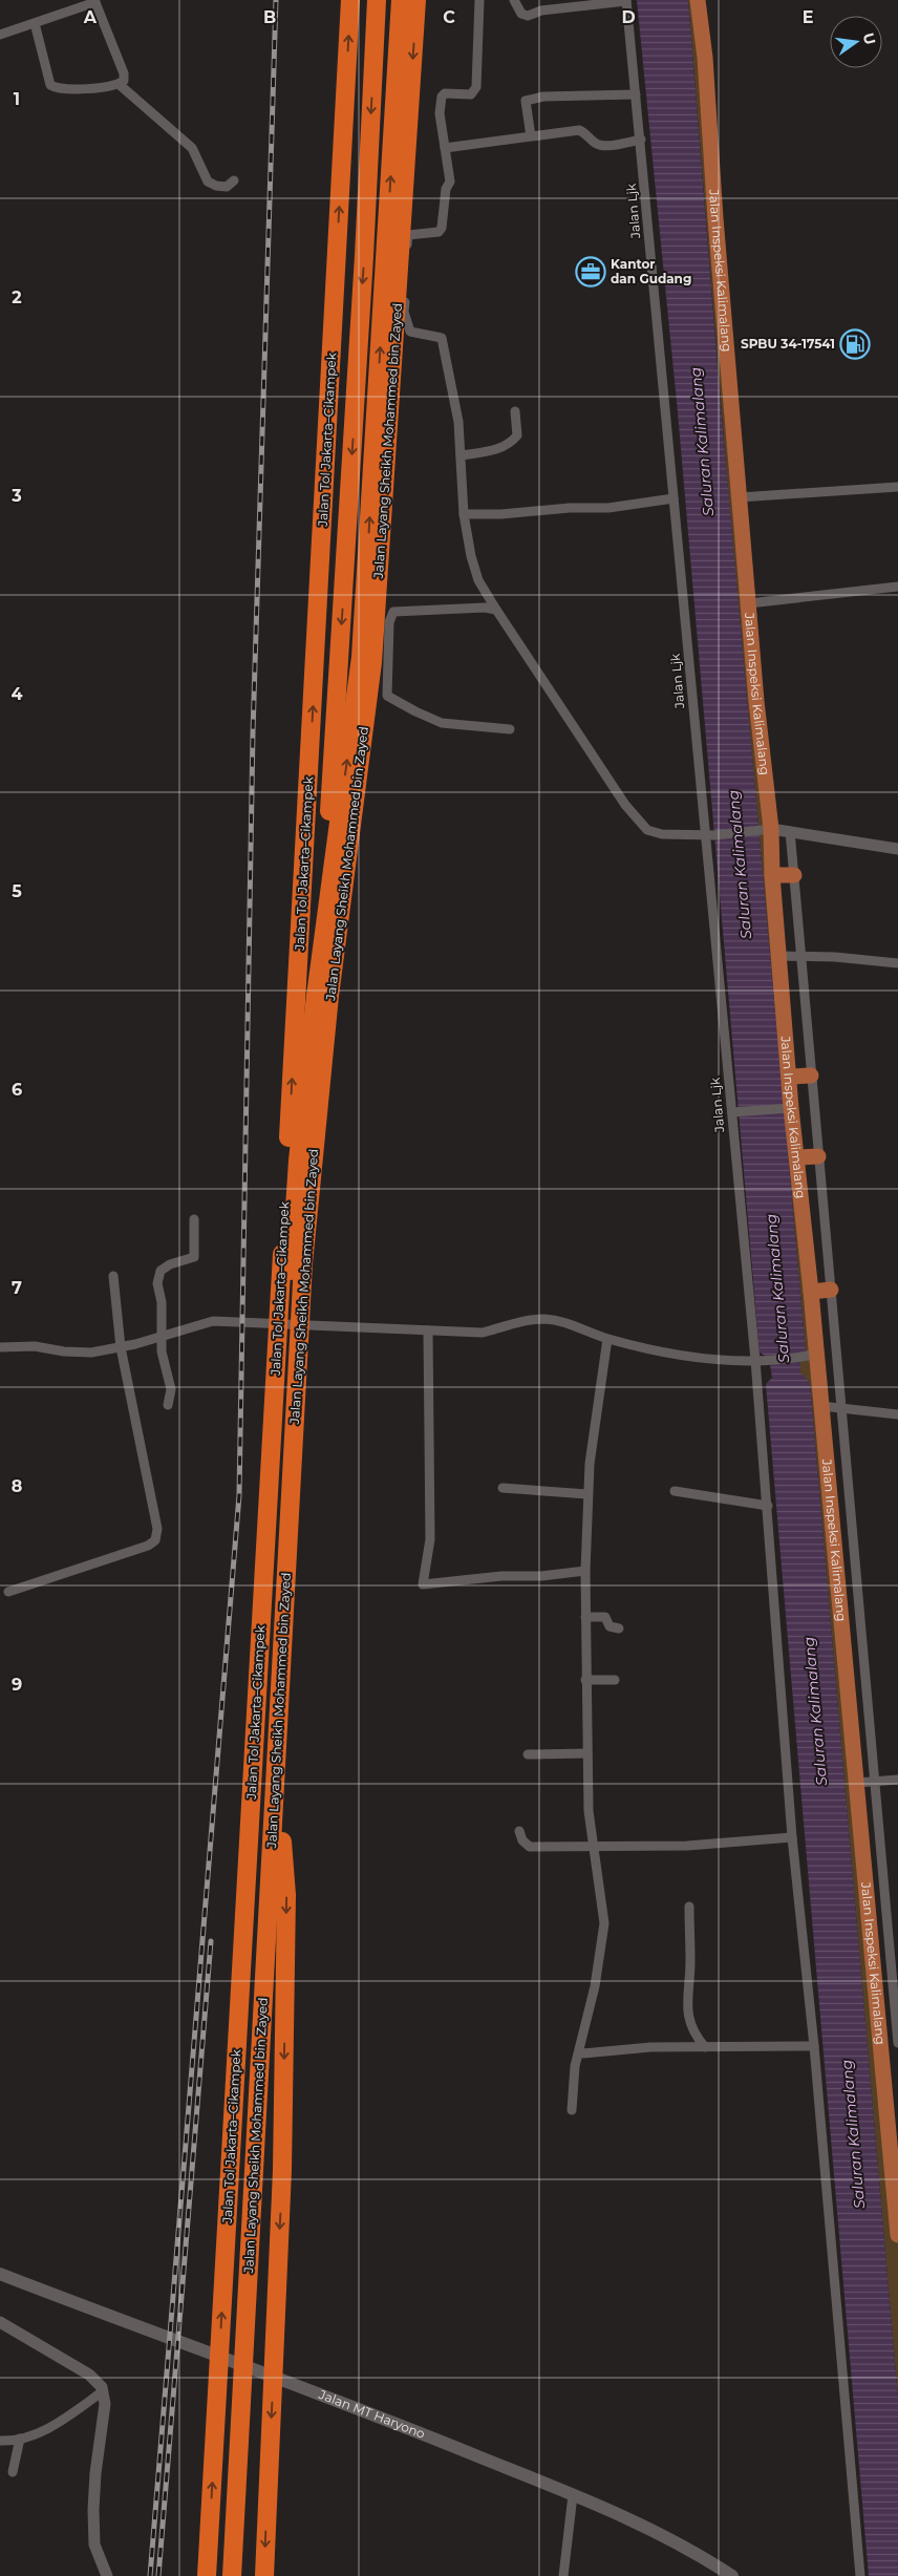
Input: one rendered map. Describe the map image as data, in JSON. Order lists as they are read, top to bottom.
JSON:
{
  "streets": {
    "highway": ["Jalan Tol Jakarta–Cikampek", "Jalan Layang Sheikh Mohammed bin Zayed"],
    "main road": ["Jalan Inspeksi Kalimalang", "Jalan MT Haryono"],
    "street": ["Jalan Ljk"]
  },
  "water": ["Saluran Kalimalang"],
  "places": {
    "office": ["Kantor dan Gudang"],
    "fuel station": ["SPBU 34-17541"]
  },
  "north": "right",
  "grid": {
    "columns": [
      "A",
      "B",
      "C",
      "D",
      "E"
    ],
    "rows": [
      "1",
      "2",
      "3",
      "4",
      "5",
      "6",
      "7",
      "8",
      "9"
    ]
  }
}
